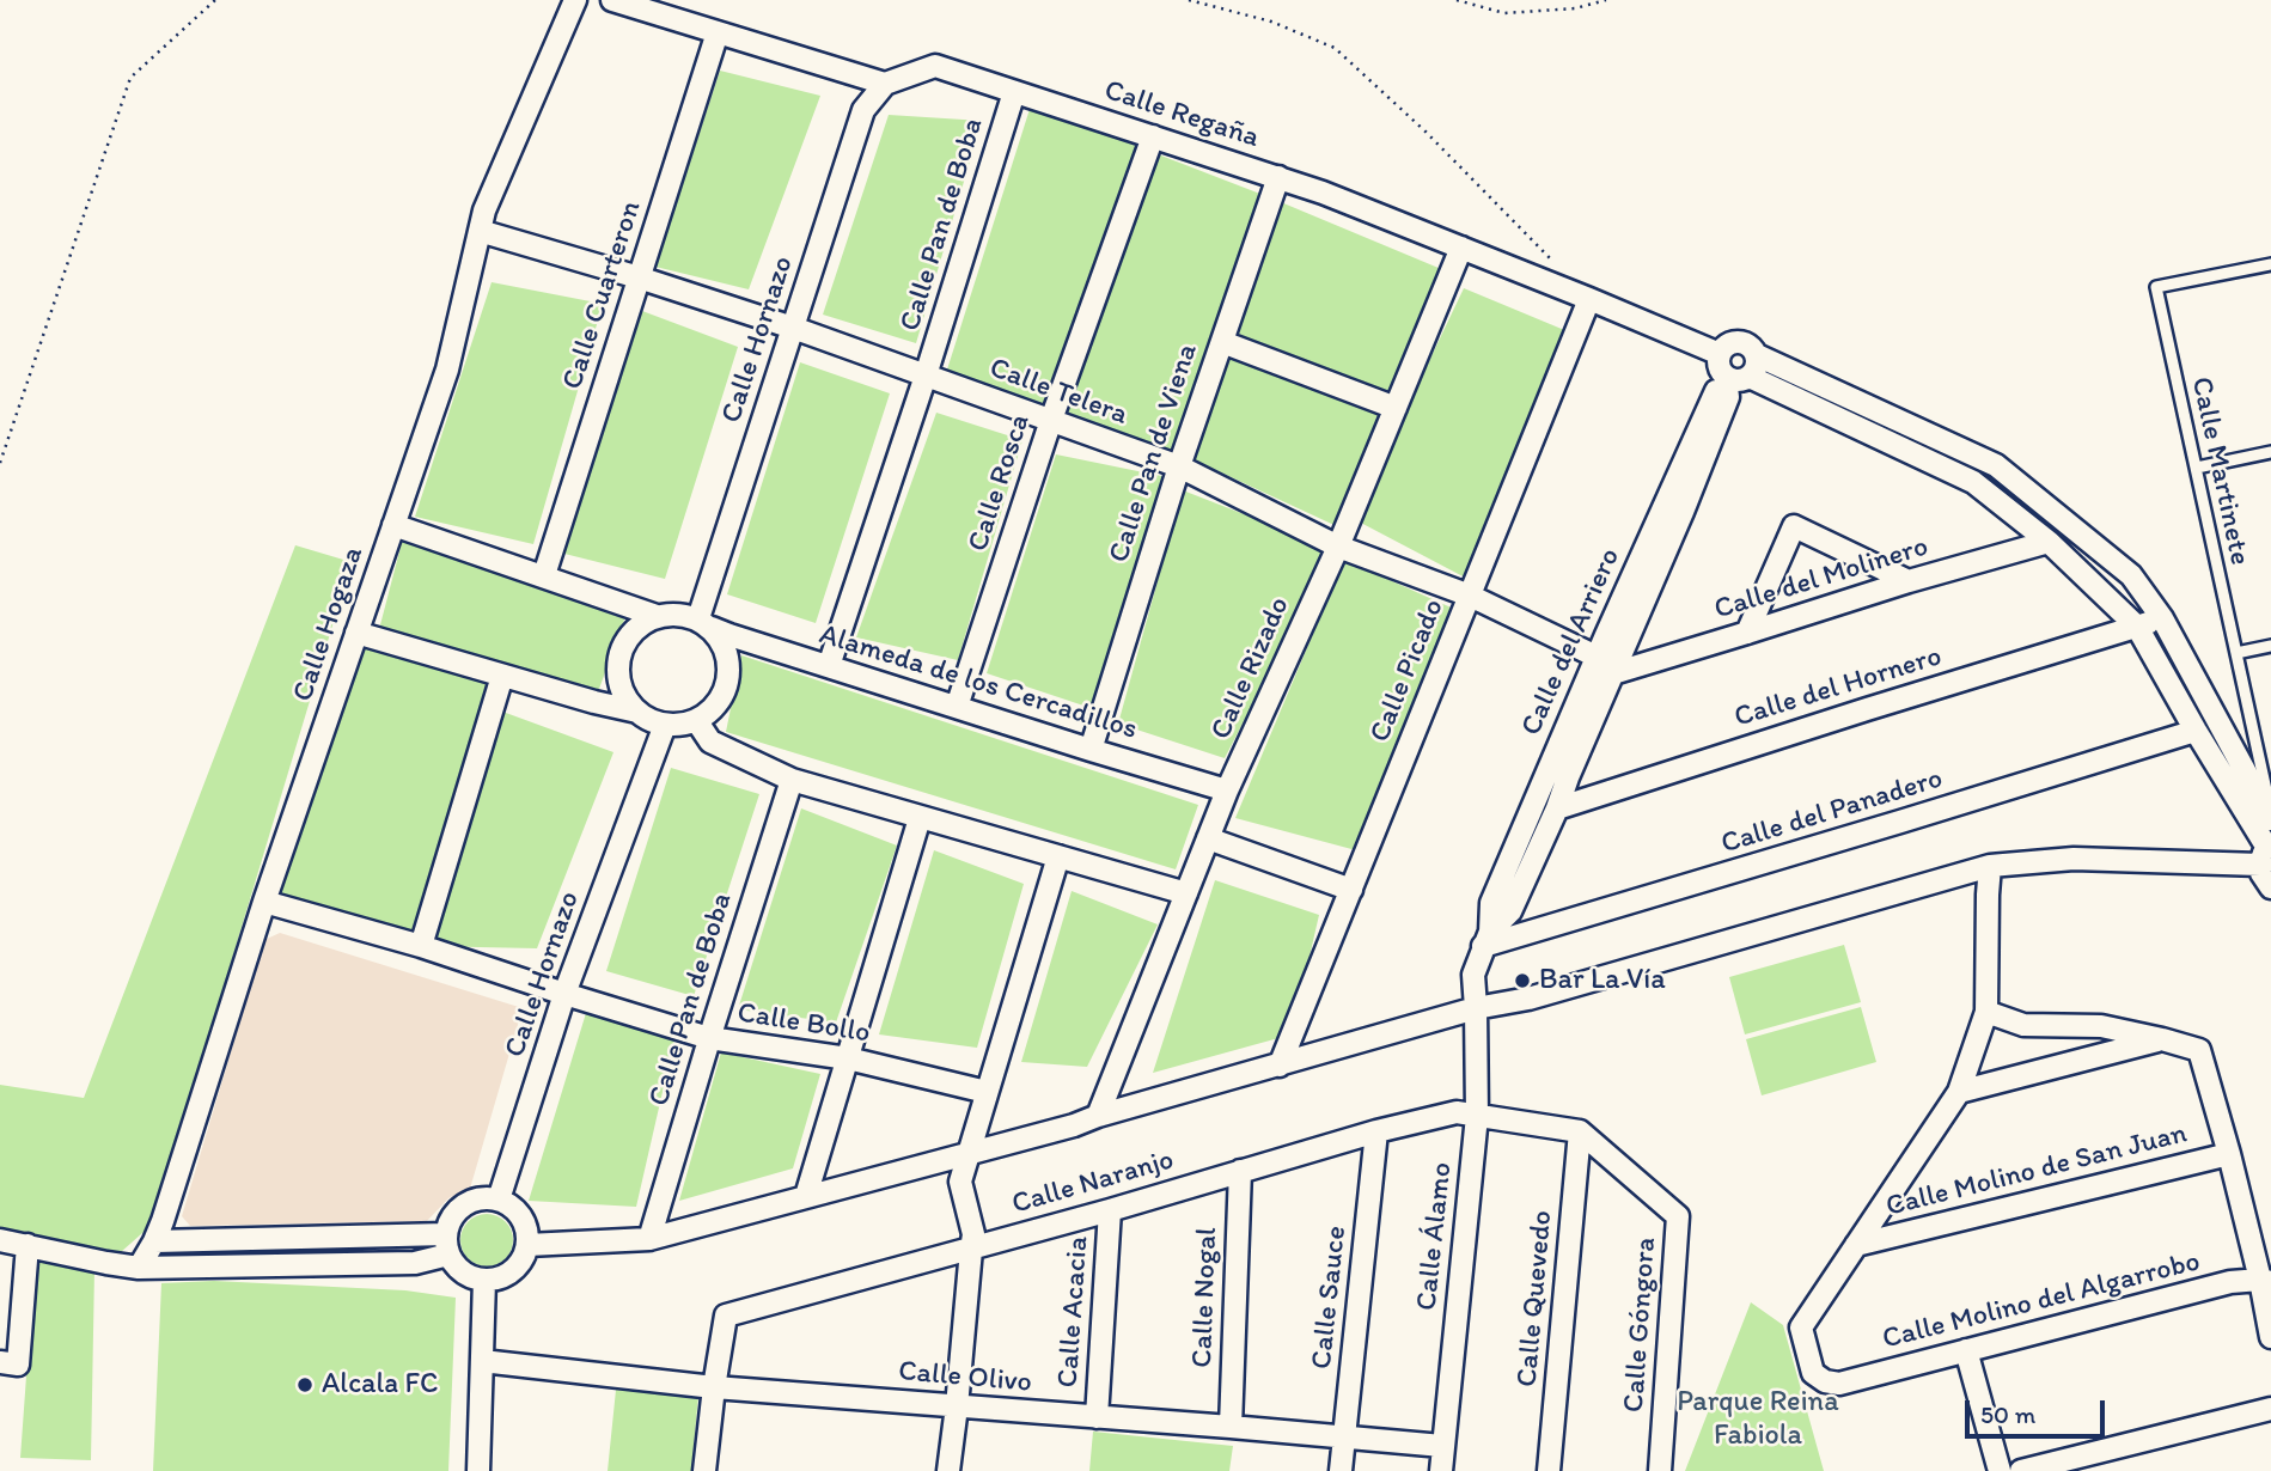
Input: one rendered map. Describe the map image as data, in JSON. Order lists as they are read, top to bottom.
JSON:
{
  "streets": {
    "street": [
      "Calle Regaña",
      "Calle Pan de Boba",
      "Calle Cuarteron",
      "Calle Hornazo",
      "Calle Telera",
      "Calle Pan de Viena",
      "Calle Rosca",
      "Calle del Molinero",
      "Calle Hogaza",
      "Calle del Arriero",
      "Calle Rizado",
      "Calle Picado",
      "Alameda de los Cercadillos",
      "Calle del Hornero",
      "Calle del Panadero",
      "Calle Bollo",
      "Calle Molino de San Juan",
      "Calle Naranjo",
      "Calle Álamo",
      "Calle Nogal",
      "Calle Sauce",
      "Calle Quevedo",
      "Calle Molino del Algarrobo",
      "Calle Acacia",
      "Calle Góngora",
      "Calle Olivo"
    ],
    "lane": ["Calle Martinete"]
  },
  "crossings": [
    ["Calle Regaña", "Calle Pan de Boba"],
    ["Calle Regaña", "Calle Hornazo"],
    ["Calle Regaña", "Calle Pan de Viena"],
    ["Calle Regaña", "Calle Rosca"],
    ["Calle Regaña", "Calle del Arriero"],
    ["Calle Regaña", "Calle Rizado"],
    ["Calle Regaña", "Calle Picado"],
    ["Calle Pan de Boba", "Calle Telera"],
    ["Calle Pan de Boba", "Alameda de los Cercadillos"],
    ["Calle Pan de Boba", "Calle Bollo"],
    ["Calle Cuarteron", "Calle Telera"],
    ["Calle Hornazo", "Calle Telera"],
    ["Calle Hornazo", "Alameda de los Cercadillos"],
    ["Calle Hornazo", "Calle Bollo"],
    ["Calle Telera", "Calle Pan de Viena"],
    ["Calle Telera", "Calle Rosca"],
    ["Calle Telera", "Calle Hogaza"],
    ["Calle Telera", "Calle del Arriero"],
    ["Calle Telera", "Calle Rizado"],
    ["Calle Telera", "Calle Picado"],
    ["Calle Pan de Viena", "Alameda de los Cercadillos"],
    ["Calle Rosca", "Alameda de los Cercadillos"],
    ["Calle del Molinero", "Calle del Arriero"],
    ["Calle Hogaza", "Calle Bollo"],
    ["Calle del Arriero", "Calle del Hornero"],
    ["Calle del Arriero", "Calle del Panadero"],
    ["Calle del Arriero", "Calle Álamo"],
    ["Calle Rizado", "Alameda de los Cercadillos"],
    ["Calle Molino de San Juan", "Calle Molino del Algarrobo"],
    ["Calle Naranjo", "Calle Álamo"],
    ["Calle Naranjo", "Calle Nogal"],
    ["Calle Naranjo", "Calle Sauce"],
    ["Calle Naranjo", "Calle Acacia"],
    ["Calle Naranjo", "Calle Olivo"],
    ["Calle Álamo", "Calle Olivo"],
    ["Calle Nogal", "Calle Olivo"],
    ["Calle Sauce", "Calle Olivo"],
    ["Calle Quevedo", "Calle Góngora"],
    ["Calle Acacia", "Calle Olivo"]
  ],
  "parks": ["Parque Reina Fabiola"],
  "places": ["Bar La Vía", "Alcala FC"],
  "scale_bar": "50 m"
}
